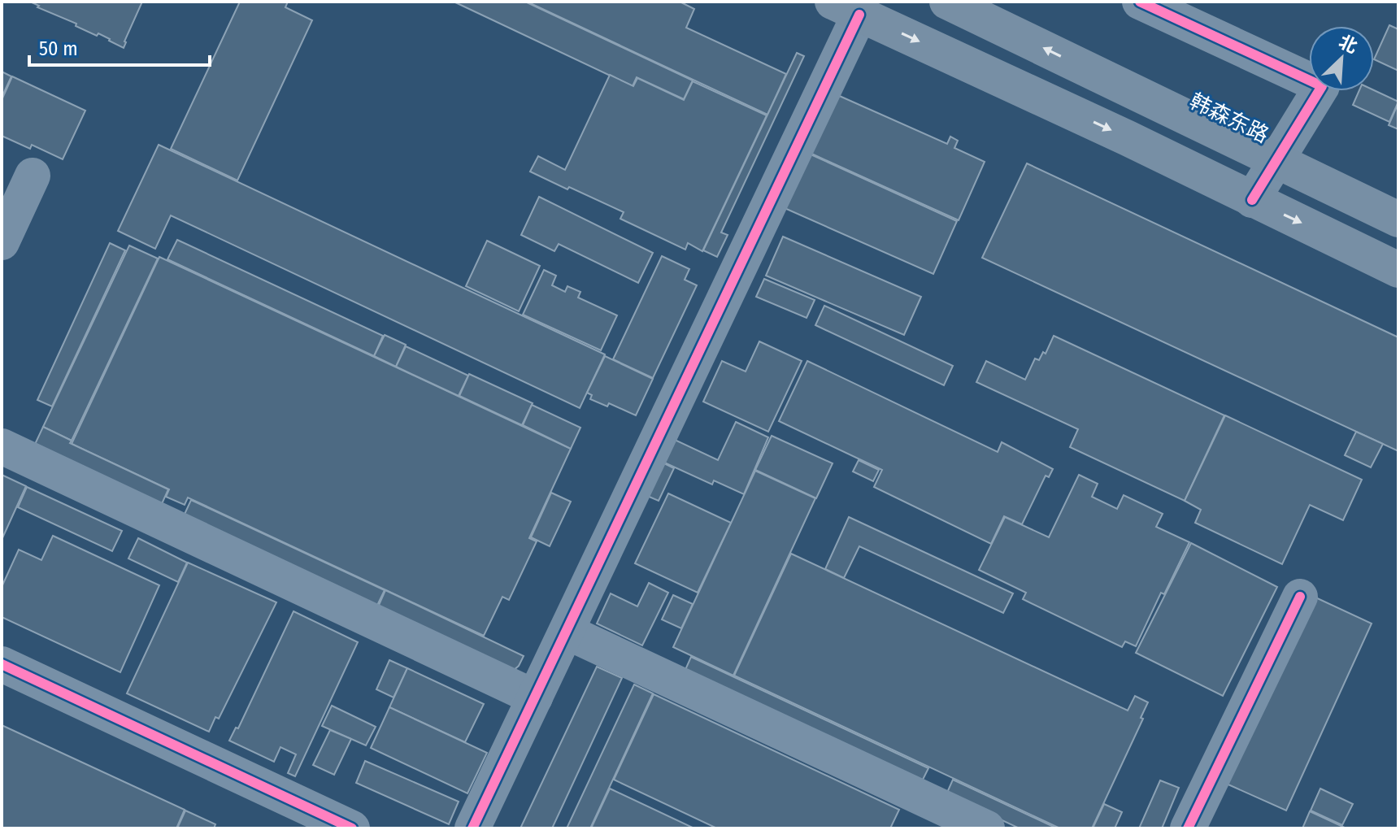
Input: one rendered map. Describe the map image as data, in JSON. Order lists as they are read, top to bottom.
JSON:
{
  "streets": {
    "main road": ["韩森东路"]
  },
  "scale_bar": "50 m",
  "north": "top right"
}
